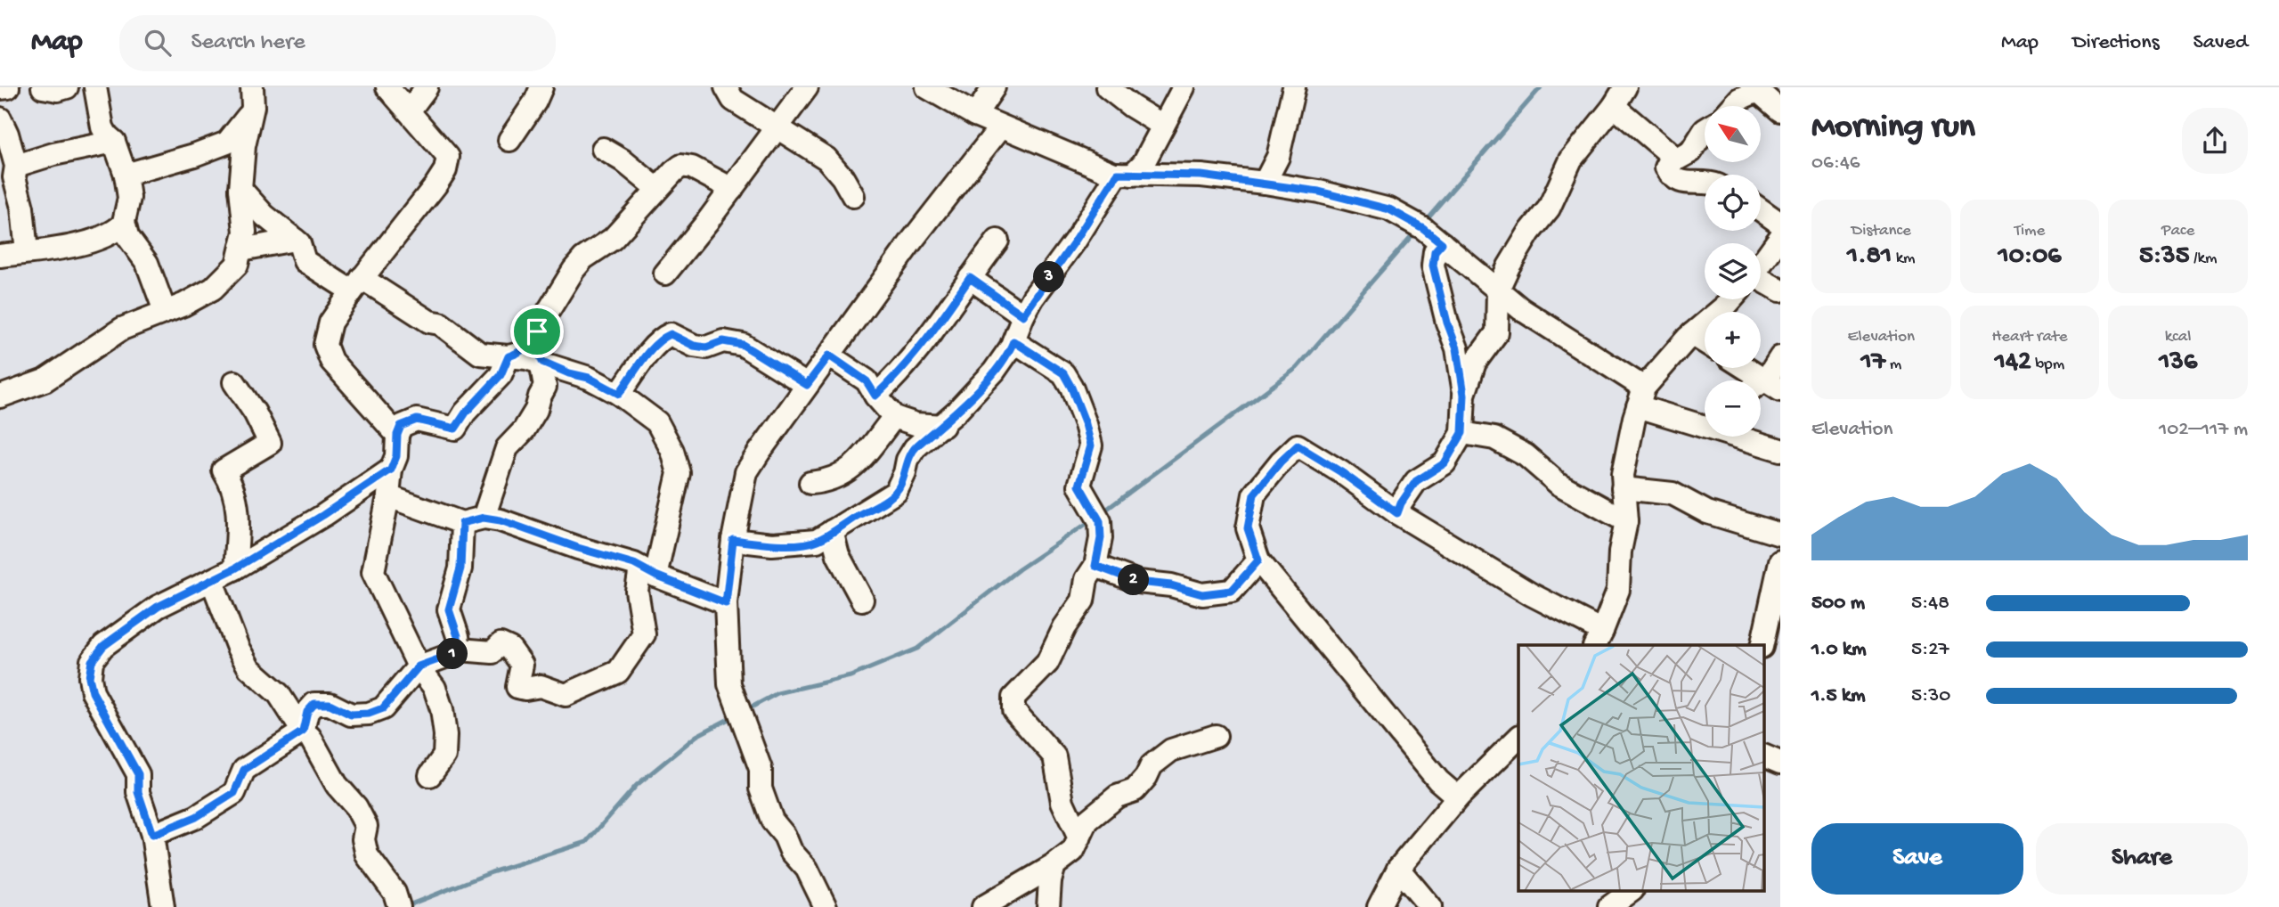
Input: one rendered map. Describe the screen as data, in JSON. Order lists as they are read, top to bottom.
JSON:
{
  "north": "top left",
  "page": {
    "header": "Map",
    "search": "Search here",
    "nav": ["Map", "Directions", "Saved"],
    "heading": ["Morning run", "06:46"],
    "map_buttons": ["+", "−"],
    "stats": [
      ["Distance", "1.81 km"],
      ["Time", "10:06"],
      ["Pace", "5:35 /km"],
      ["Elevation", "17 m"],
      ["Heart rate", "142 bpm"],
      ["kcal", "136"]
    ],
    "pins": ["3", "2", "1"],
    "chart": ["Elevation", "102–117 m"],
    "list": [
      {
        "name": "500 m",
        "note": "5:48"
      },
      {
        "name": "1.0 km",
        "note": "5:27"
      },
      {
        "name": "1.5 km",
        "note": "5:30"
      }
    ],
    "buttons": ["Save", "Share"]
  }
}
